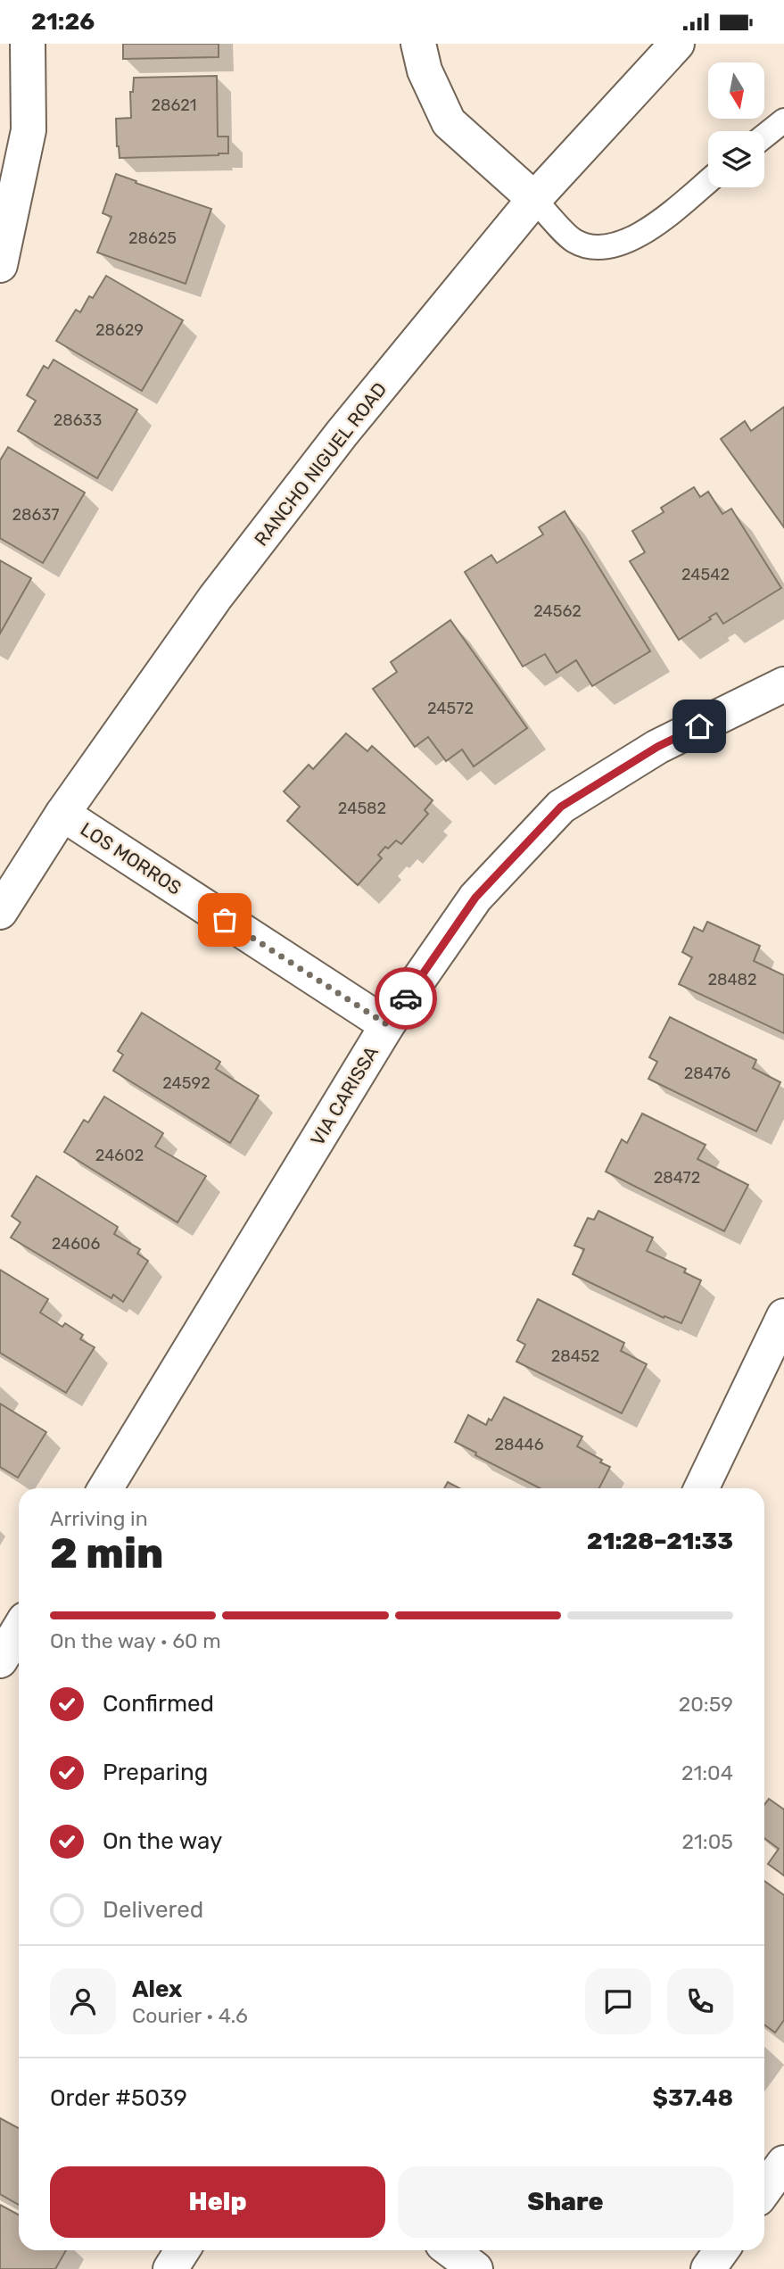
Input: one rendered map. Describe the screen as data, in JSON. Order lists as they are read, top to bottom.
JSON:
{
  "streets": {
    "street": ["RANCHO NIGUEL ROAD", "LOS MORROS", "VIA CARISSA"]
  },
  "crossings": [
    ["RANCHO NIGUEL ROAD", "LOS MORROS"],
    ["LOS MORROS", "VIA CARISSA"]
  ],
  "house_numbers": [
    "28621",
    "28625",
    "28629",
    "28633",
    "28637",
    "24542",
    "24562",
    "24572",
    "24582",
    "28482",
    "28476",
    "24592",
    "24602",
    "28472",
    "24606",
    "28452",
    "28446"
  ],
  "north": "bottom",
  "page": {
    "status": "21:26",
    "heading": ["2 min", "Arriving in", "21:28–21:33"],
    "panel": [
      "Alex",
      "Courier · 4.6",
      "Order #5039",
      "$37.48"
    ],
    "bar": "On the way · 60 m",
    "list": [
      ["Confirmed", "20:59"],
      ["Preparing", "21:04"],
      ["On the way", "21:05"],
      "Delivered"
    ],
    "buttons": ["Help", "Share"]
  }
}
